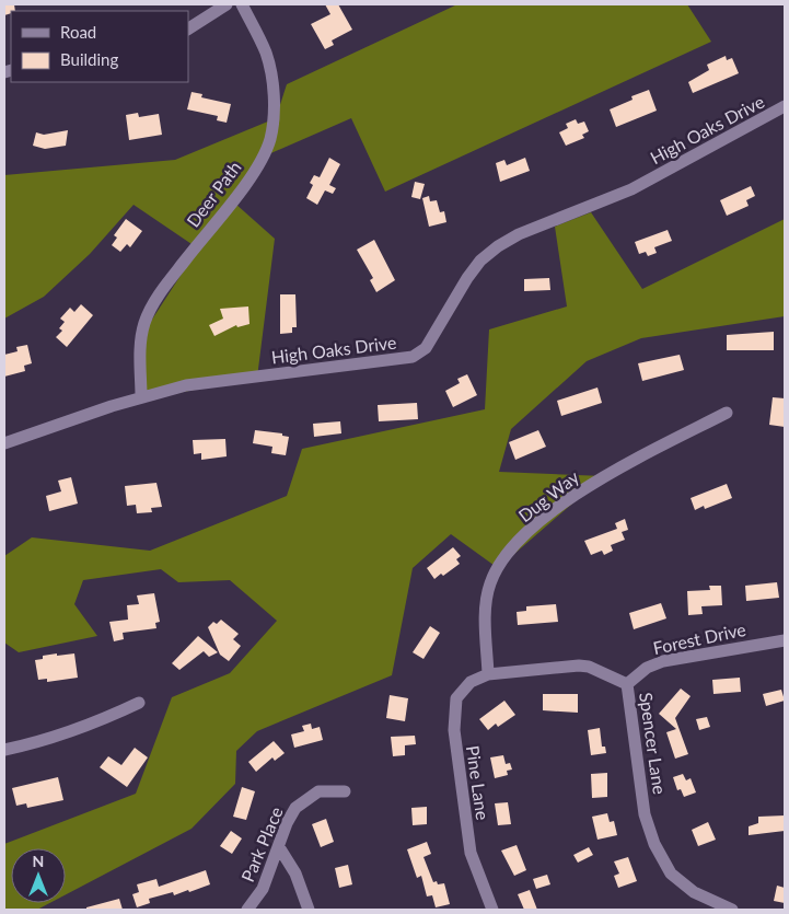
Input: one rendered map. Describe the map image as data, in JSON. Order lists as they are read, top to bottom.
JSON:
{
  "streets": {
    "street": [
      "High Oaks Drive",
      "Deer Path",
      "Dug Way",
      "Forest Drive",
      "Spencer Lane",
      "Pine Lane",
      "Park Place"
    ]
  },
  "crossings": [
    ["High Oaks Drive", "Deer Path"],
    ["Dug Way", "Spencer Lane"],
    ["Dug Way", "Pine Lane"],
    ["Forest Drive", "Spencer Lane"],
    ["Spencer Lane", "Pine Lane"]
  ],
  "legend": ["Road", "Building"],
  "north": "top"
}
